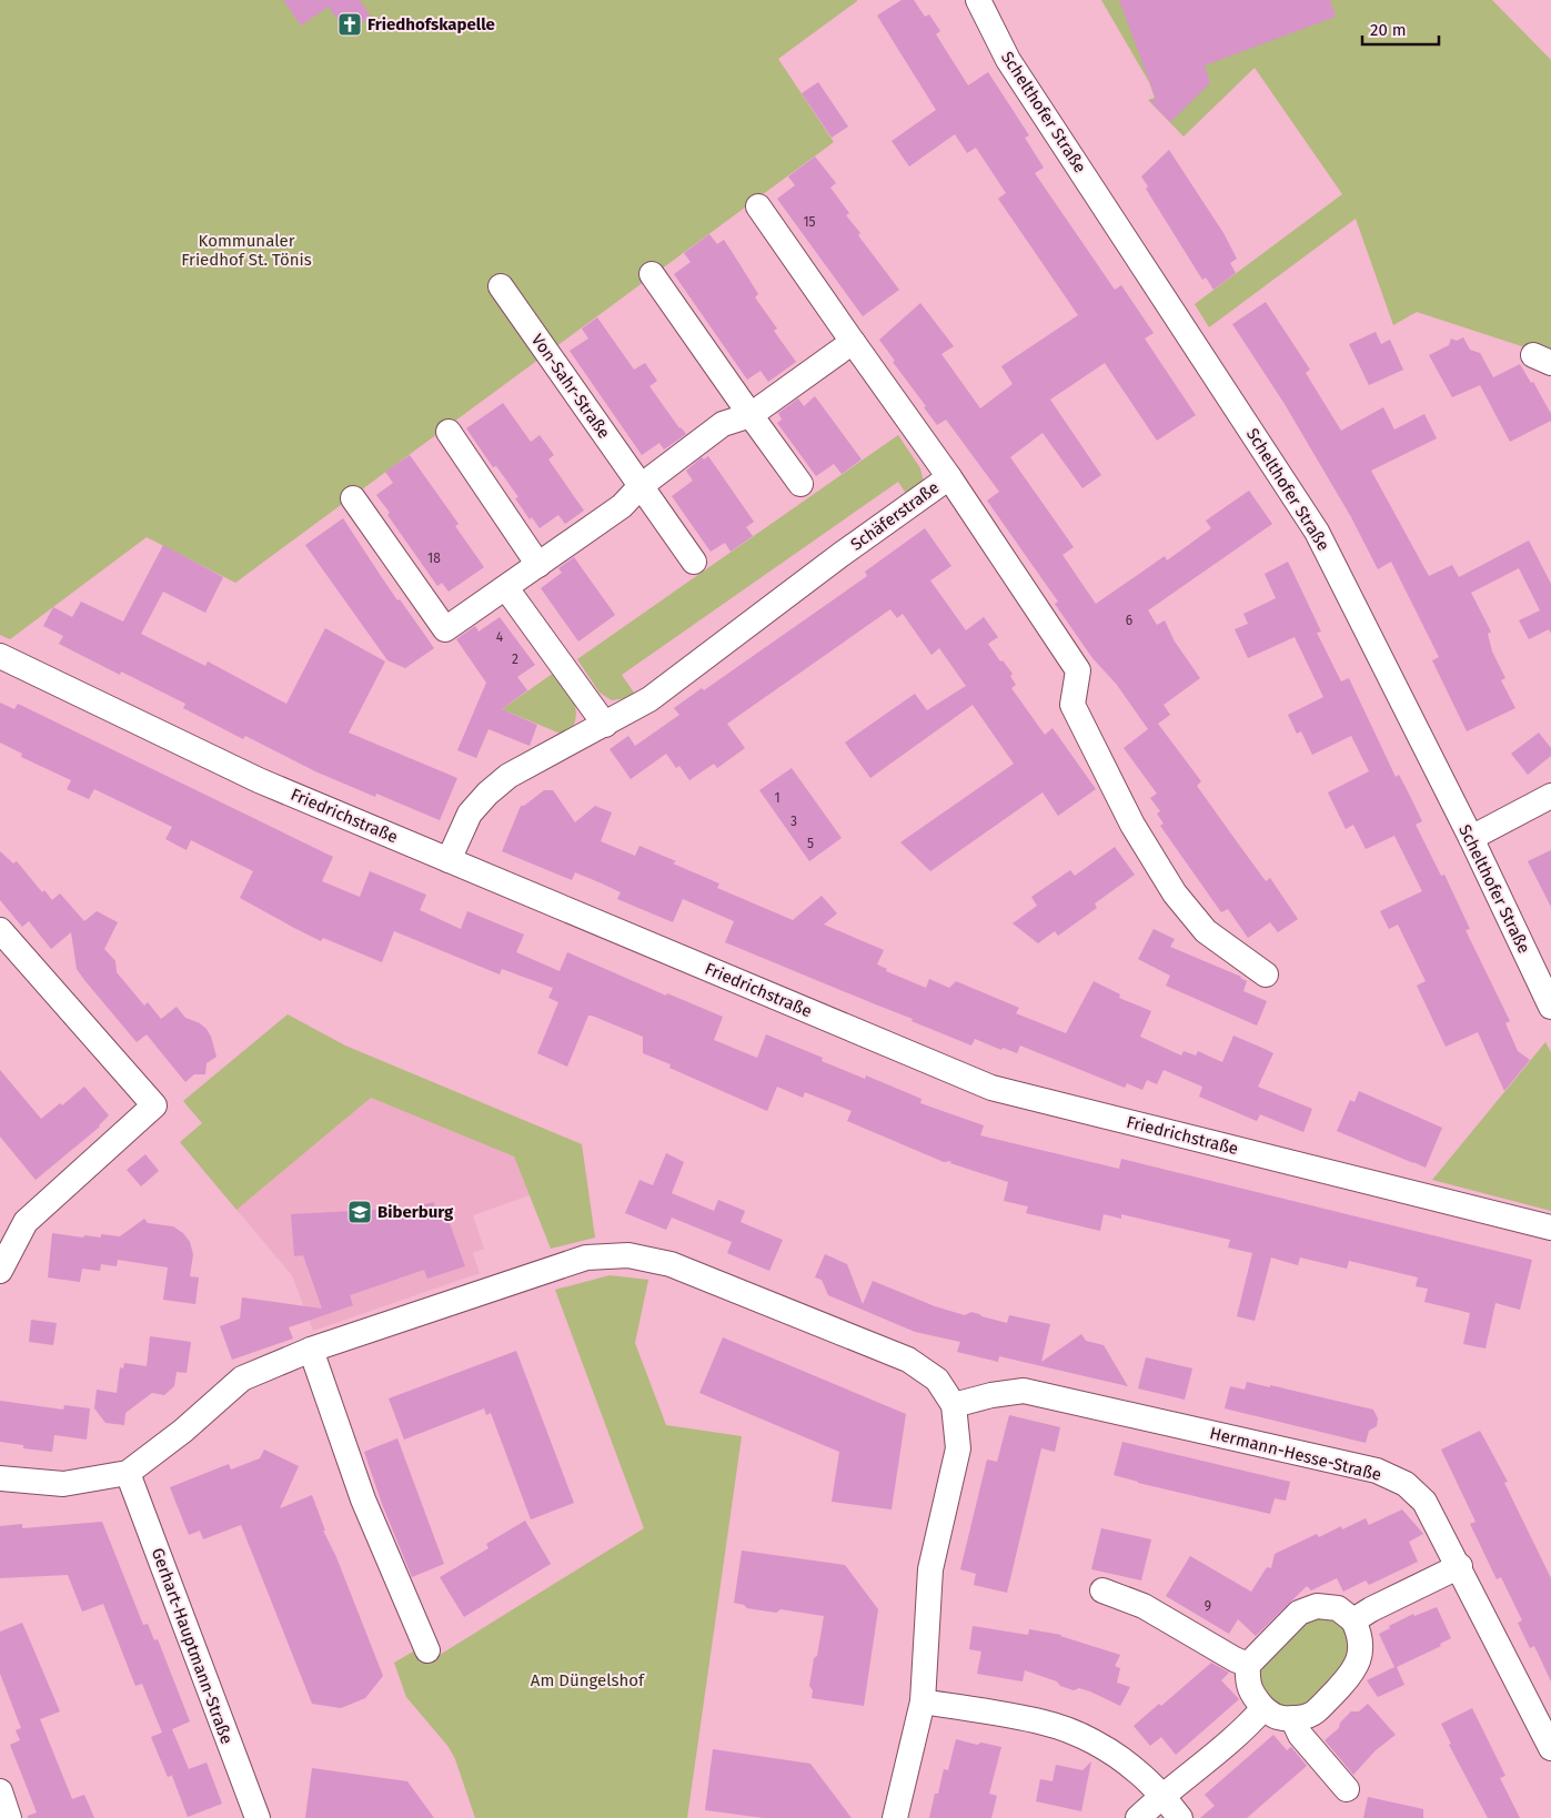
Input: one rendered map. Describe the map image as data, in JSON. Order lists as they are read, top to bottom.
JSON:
{
  "streets": {
    "street": [
      "Schelthofer Straße",
      "Von-Sahr-Straße",
      "Schäferstraße",
      "Friedrichstraße",
      "Hermann-Hesse-Straße",
      "Gerhart-Hauptmann-Straße"
    ]
  },
  "crossings": [
    ["Schäferstraße", "Friedrichstraße"]
  ],
  "parks": ["Kommunaler Friedhof St. Tönis", "Am Düngelshof"],
  "places": {
    "church": ["Friedhofskapelle"],
    "school or university": ["Biberburg"]
  },
  "house_numbers": [
    "15",
    "18",
    "6",
    "4",
    "2",
    "1",
    "3",
    "5",
    "9"
  ],
  "scale_bar": "20 m"
}
